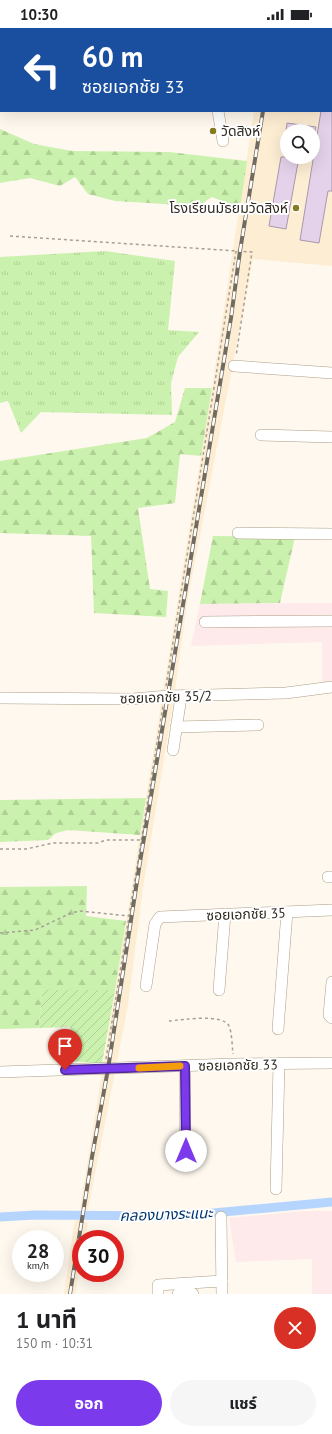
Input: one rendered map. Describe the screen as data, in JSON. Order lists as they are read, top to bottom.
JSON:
{
  "streets": {
    "street": ["ซอยเอกชัย 35/2", "ซอยเอกชัย 35", "ซอยเอกชัย 33"]
  },
  "water": ["คลองบางระแนะ"],
  "places": ["วัดสิงห์", "โรงเรียนมัธยมวัดสิงห์"],
  "page": {
    "status": "10:30",
    "turn": ["60 m", "ซอยเอกชัย 33"],
    "speed": "28 km/h",
    "limit": "30",
    "heading": ["1 นาที", "150 m · 10:31"],
    "buttons": ["ออก", "แชร์"]
  }
}
